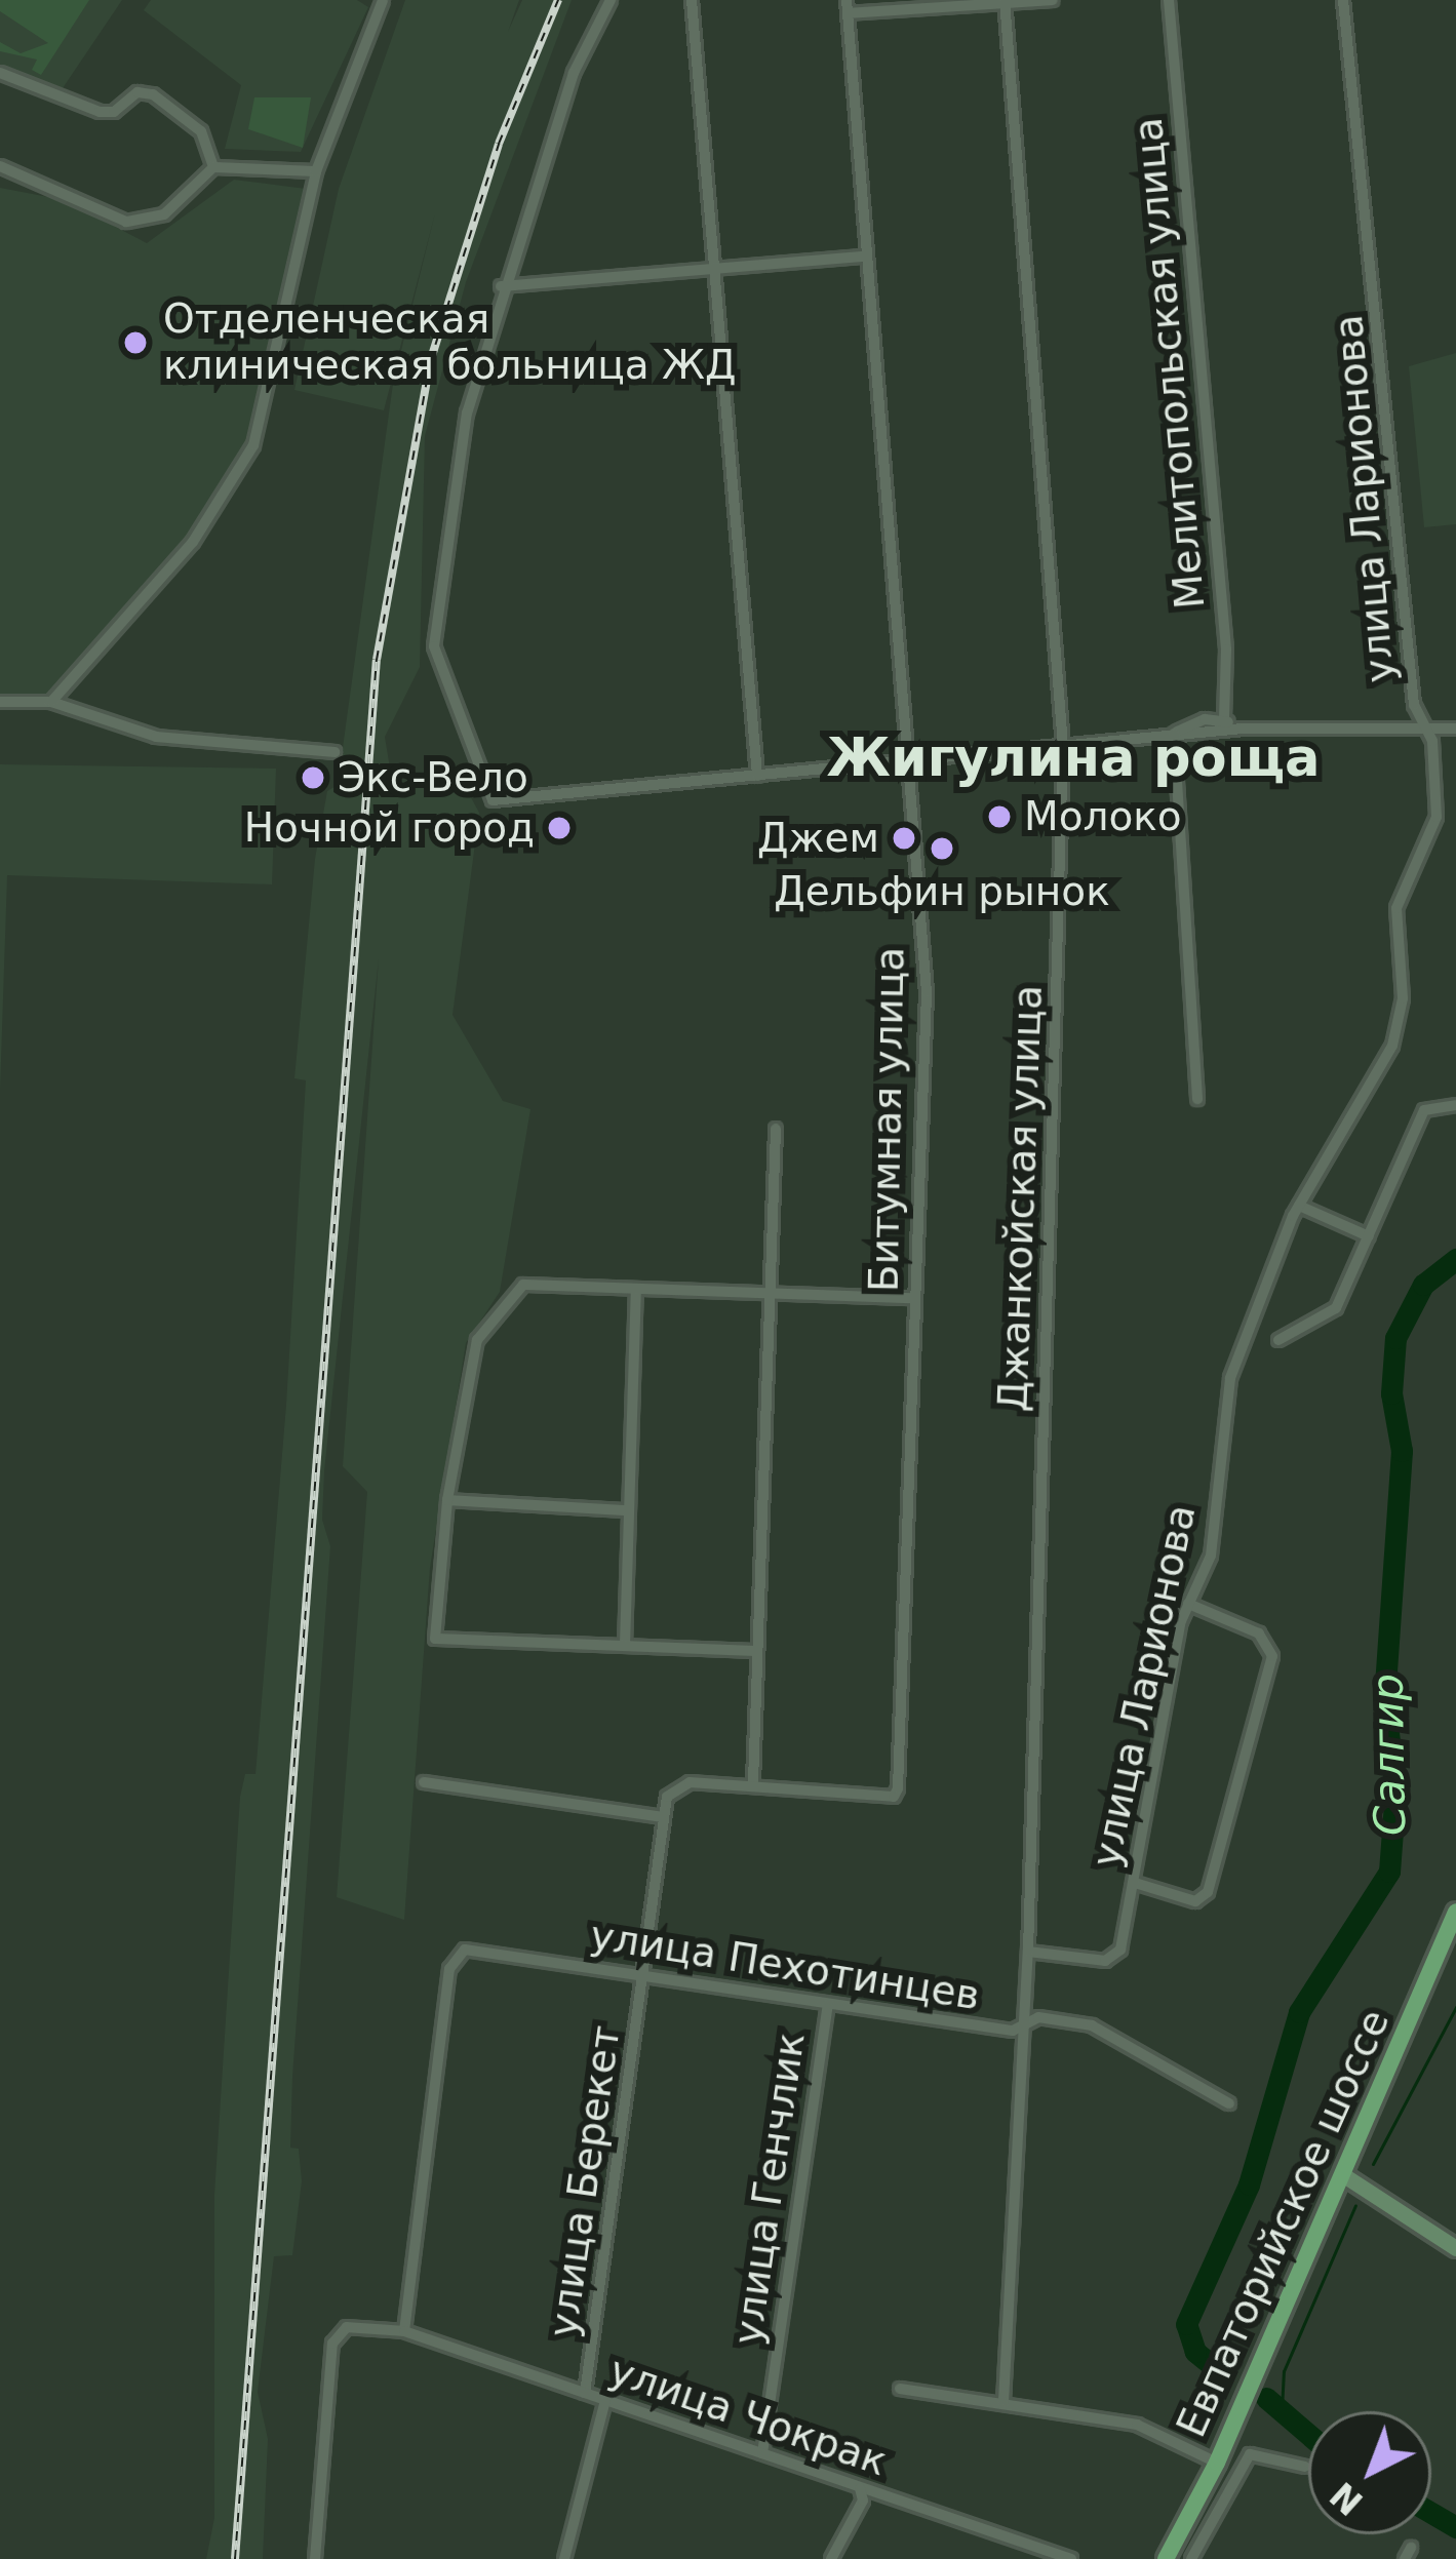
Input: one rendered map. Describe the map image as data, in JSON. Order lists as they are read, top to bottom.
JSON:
{
  "streets": {
    "main road": ["Евпаторийское шоссе"],
    "street": [
      "Мелитопольская улица",
      "улица Ларионова",
      "Битумная улица",
      "Джанкойская улица",
      "улица Пехотинцев",
      "улица Берекет",
      "улица Генчлик",
      "улица Чокрак"
    ]
  },
  "crossings": [
    ["улица Ларионова", "Джанкойская улица"],
    ["Битумная улица", "улица Берекет"],
    ["Джанкойская улица", "улица Пехотинцев"],
    ["улица Пехотинцев", "улица Берекет"],
    ["улица Пехотинцев", "улица Генчлик"],
    ["улица Пехотинцев", "улица Чокрак"],
    ["улица Берекет", "улица Чокрак"],
    ["улица Генчлик", "улица Чокрак"]
  ],
  "districts": ["Жигулина роща"],
  "water": ["Салгир"],
  "places": [
    "Отделенческая клиническая больница ЖД",
    "Экс-Вело",
    "Молоко",
    "Ночной город",
    "Джем",
    "Дельфин рынок"
  ],
  "north": "bottom left"
}
